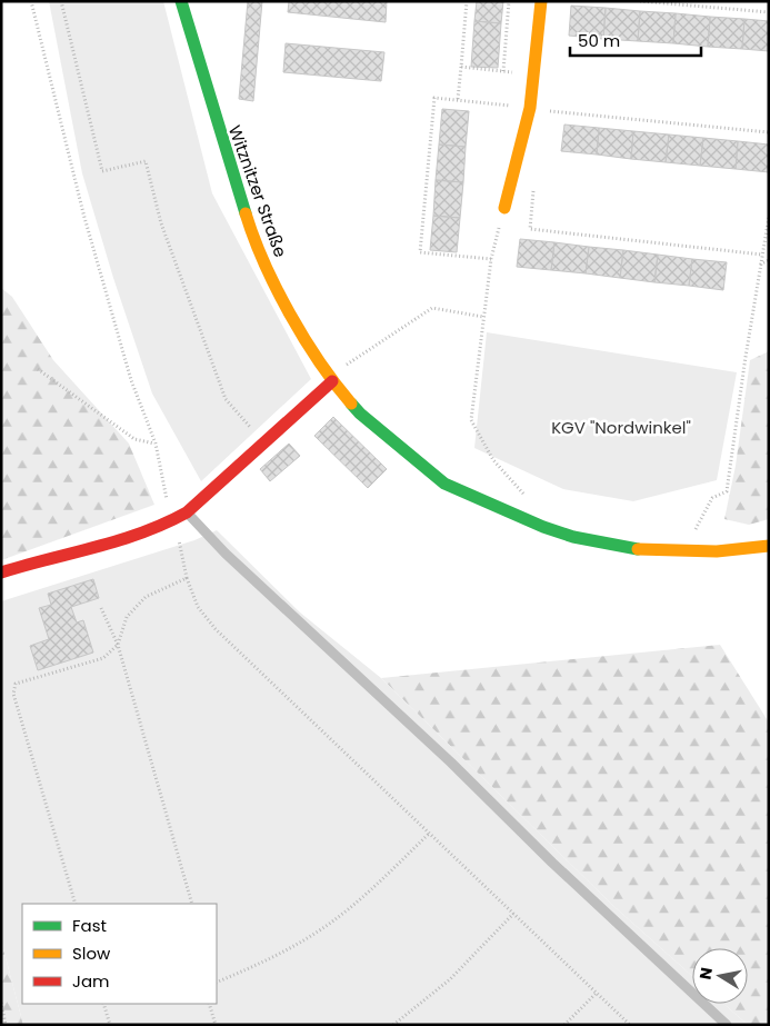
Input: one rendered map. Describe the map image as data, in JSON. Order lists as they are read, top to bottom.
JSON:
{
  "streets": {
    "street": ["Witznitzer Straße"]
  },
  "parks": ["KGV \"Nordwinkel\""],
  "legend": ["Fast", "Slow", "Jam"],
  "scale_bar": "50 m",
  "north": "left"
}
